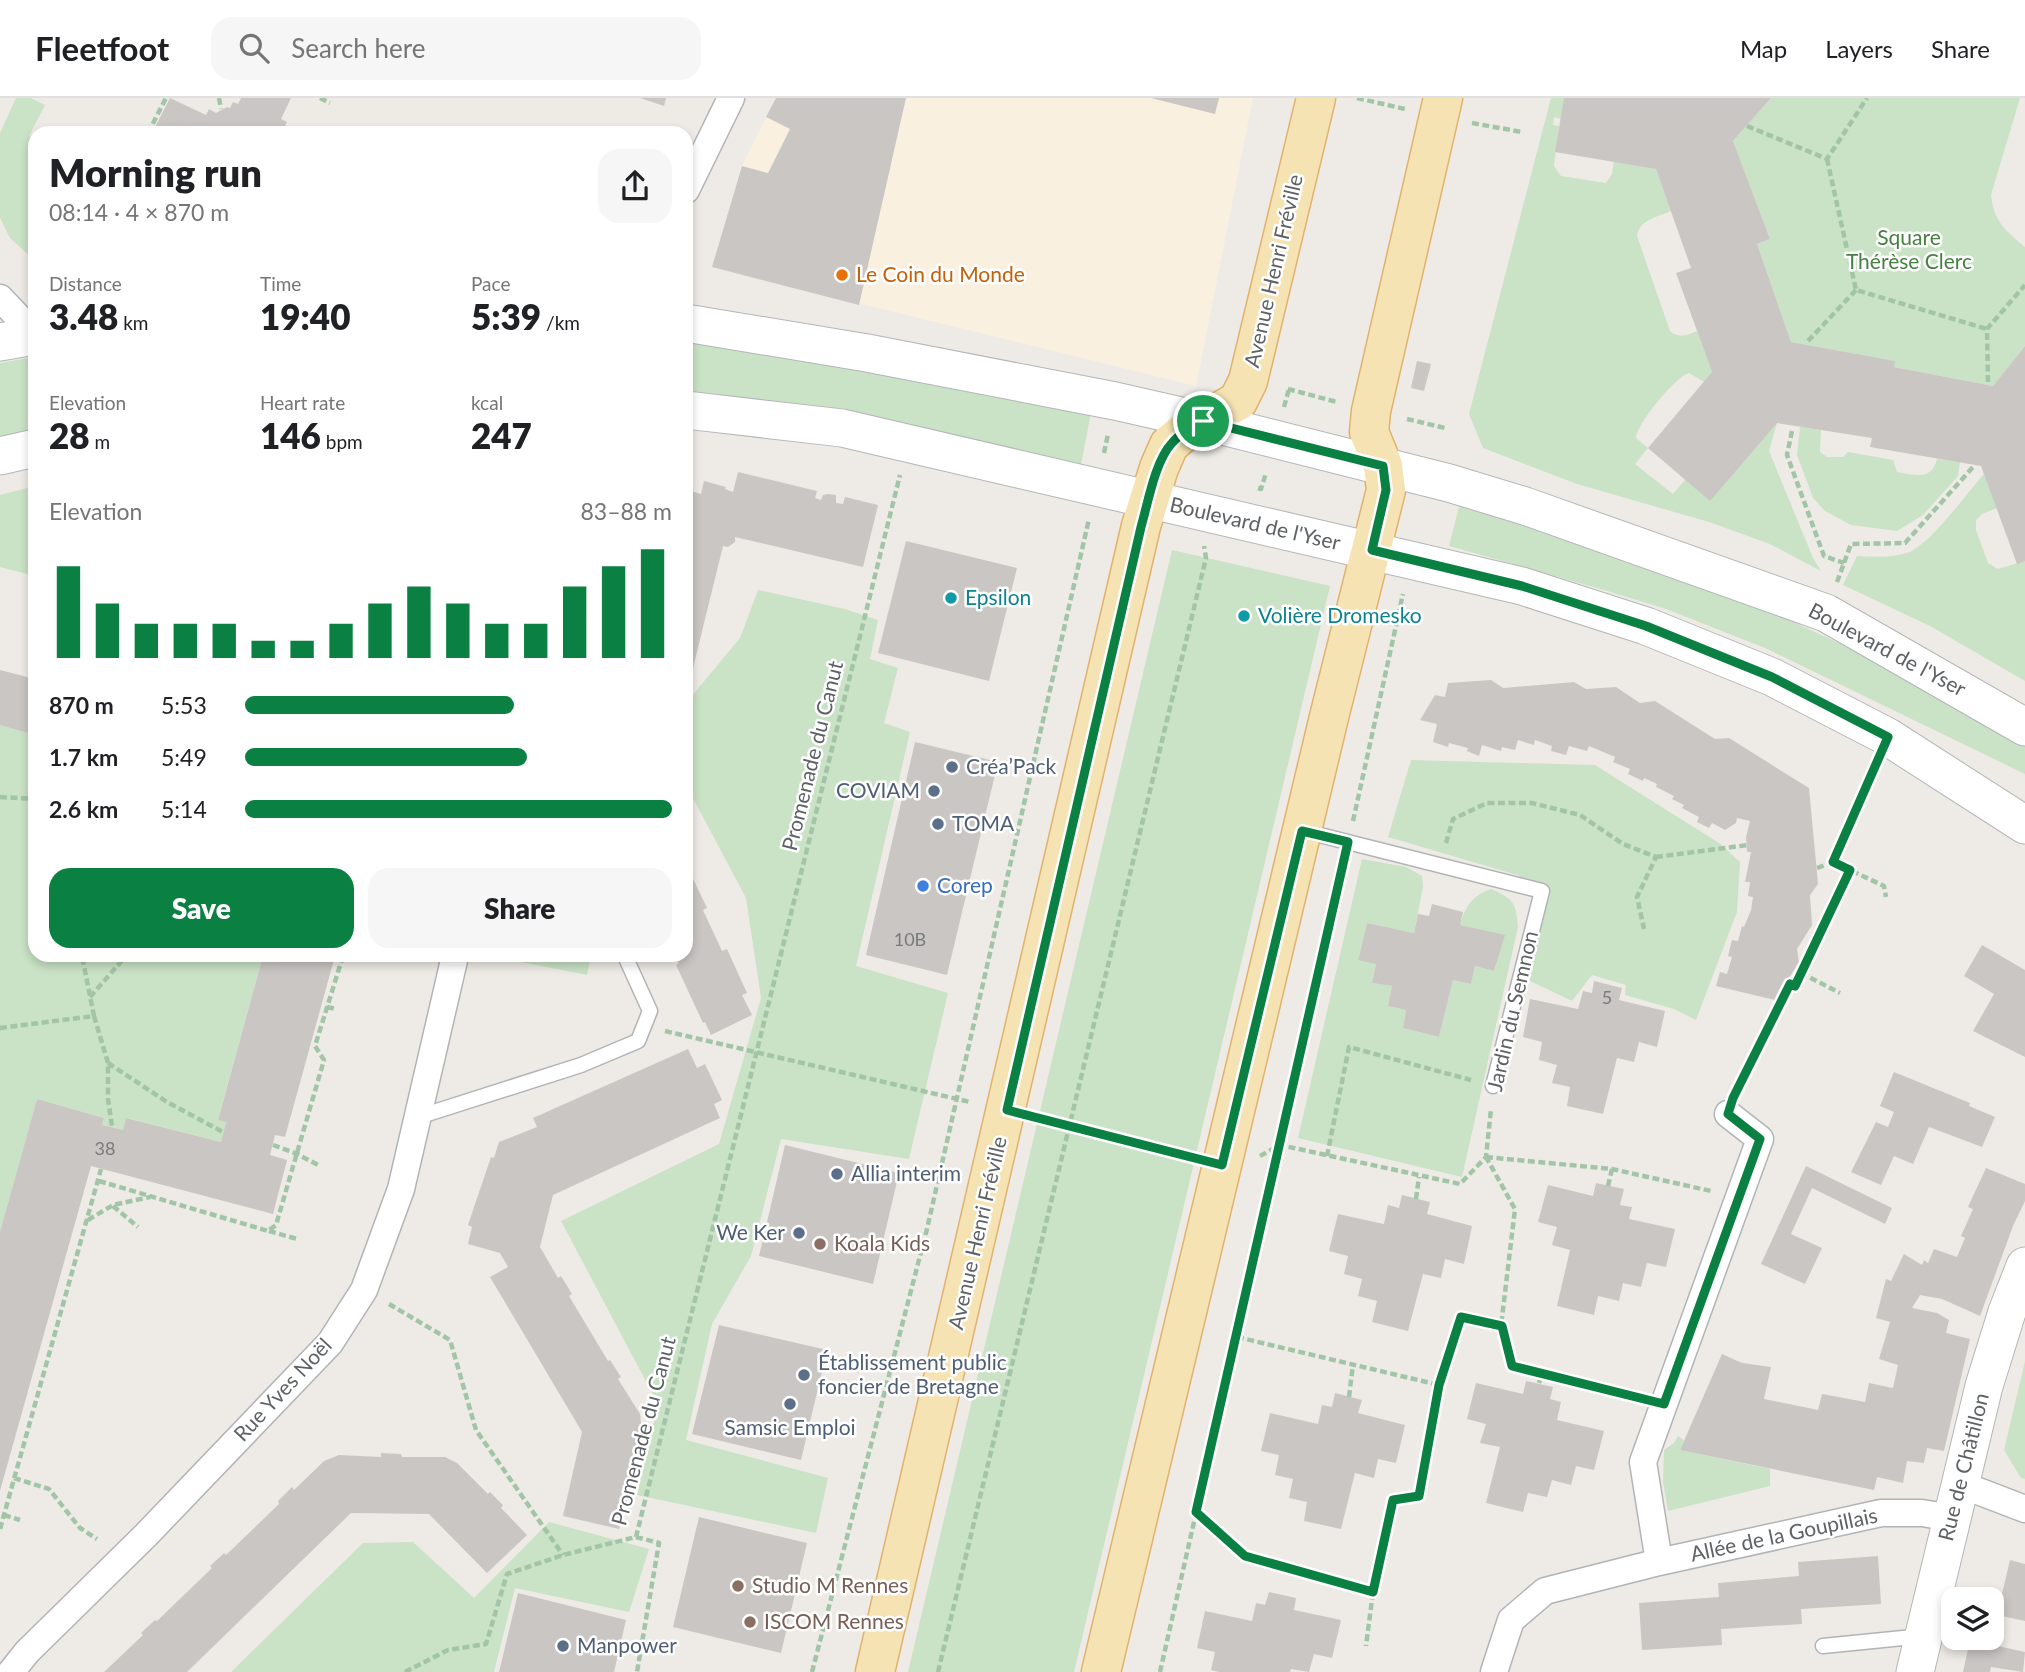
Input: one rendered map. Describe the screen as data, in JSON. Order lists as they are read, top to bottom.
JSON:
{
  "streets": {
    "main road": ["Avenue Henri Fréville", "Boulevard de l'Yser", "Rue de Châtillon"],
    "street": ["Rue Yves Noël", "Allée de la Goupillais"],
    "lane": ["Jardin du Semnon"],
    "path": ["Promenade du Canut"]
  },
  "crossings": [
    ["Avenue Henri Fréville", "Boulevard de l'Yser"],
    ["Rue de Châtillon", "Allée de la Goupillais"]
  ],
  "parks": ["Square Thérèse Clerc"],
  "places": [
    "Le Coin du Monde",
    "Epsilon",
    "Volière Dromesko",
    "Créa’Pack",
    "COVIAM",
    "TOMA",
    "Corep",
    "Allia interim",
    "We Ker",
    "Koala Kids",
    "Établissement public foncier de Bretagne",
    "Samsic Emploi",
    "Studio M Rennes",
    "ISCOM Rennes",
    "Manpower"
  ],
  "house_numbers": ["10B", "5", "38"],
  "page": {
    "header": "Fleetfoot",
    "search": "Search here",
    "nav": ["Map", "Layers", "Share"],
    "heading": ["Morning run", "08:14 · 4 × 870 m"],
    "stats": [
      ["Distance", "3.48 km"],
      ["Time", "19:40"],
      ["Pace", "5:39 /km"],
      ["Elevation", "28 m"],
      ["Heart rate", "146 bpm"],
      ["kcal", "247"]
    ],
    "chart": ["Elevation", "83–88 m"],
    "list": [
      {
        "name": "870 m",
        "note": "5:53"
      },
      {
        "name": "1.7 km",
        "note": "5:49"
      },
      {
        "name": "2.6 km",
        "note": "5:14"
      }
    ],
    "buttons": ["Save", "Share"]
  }
}
